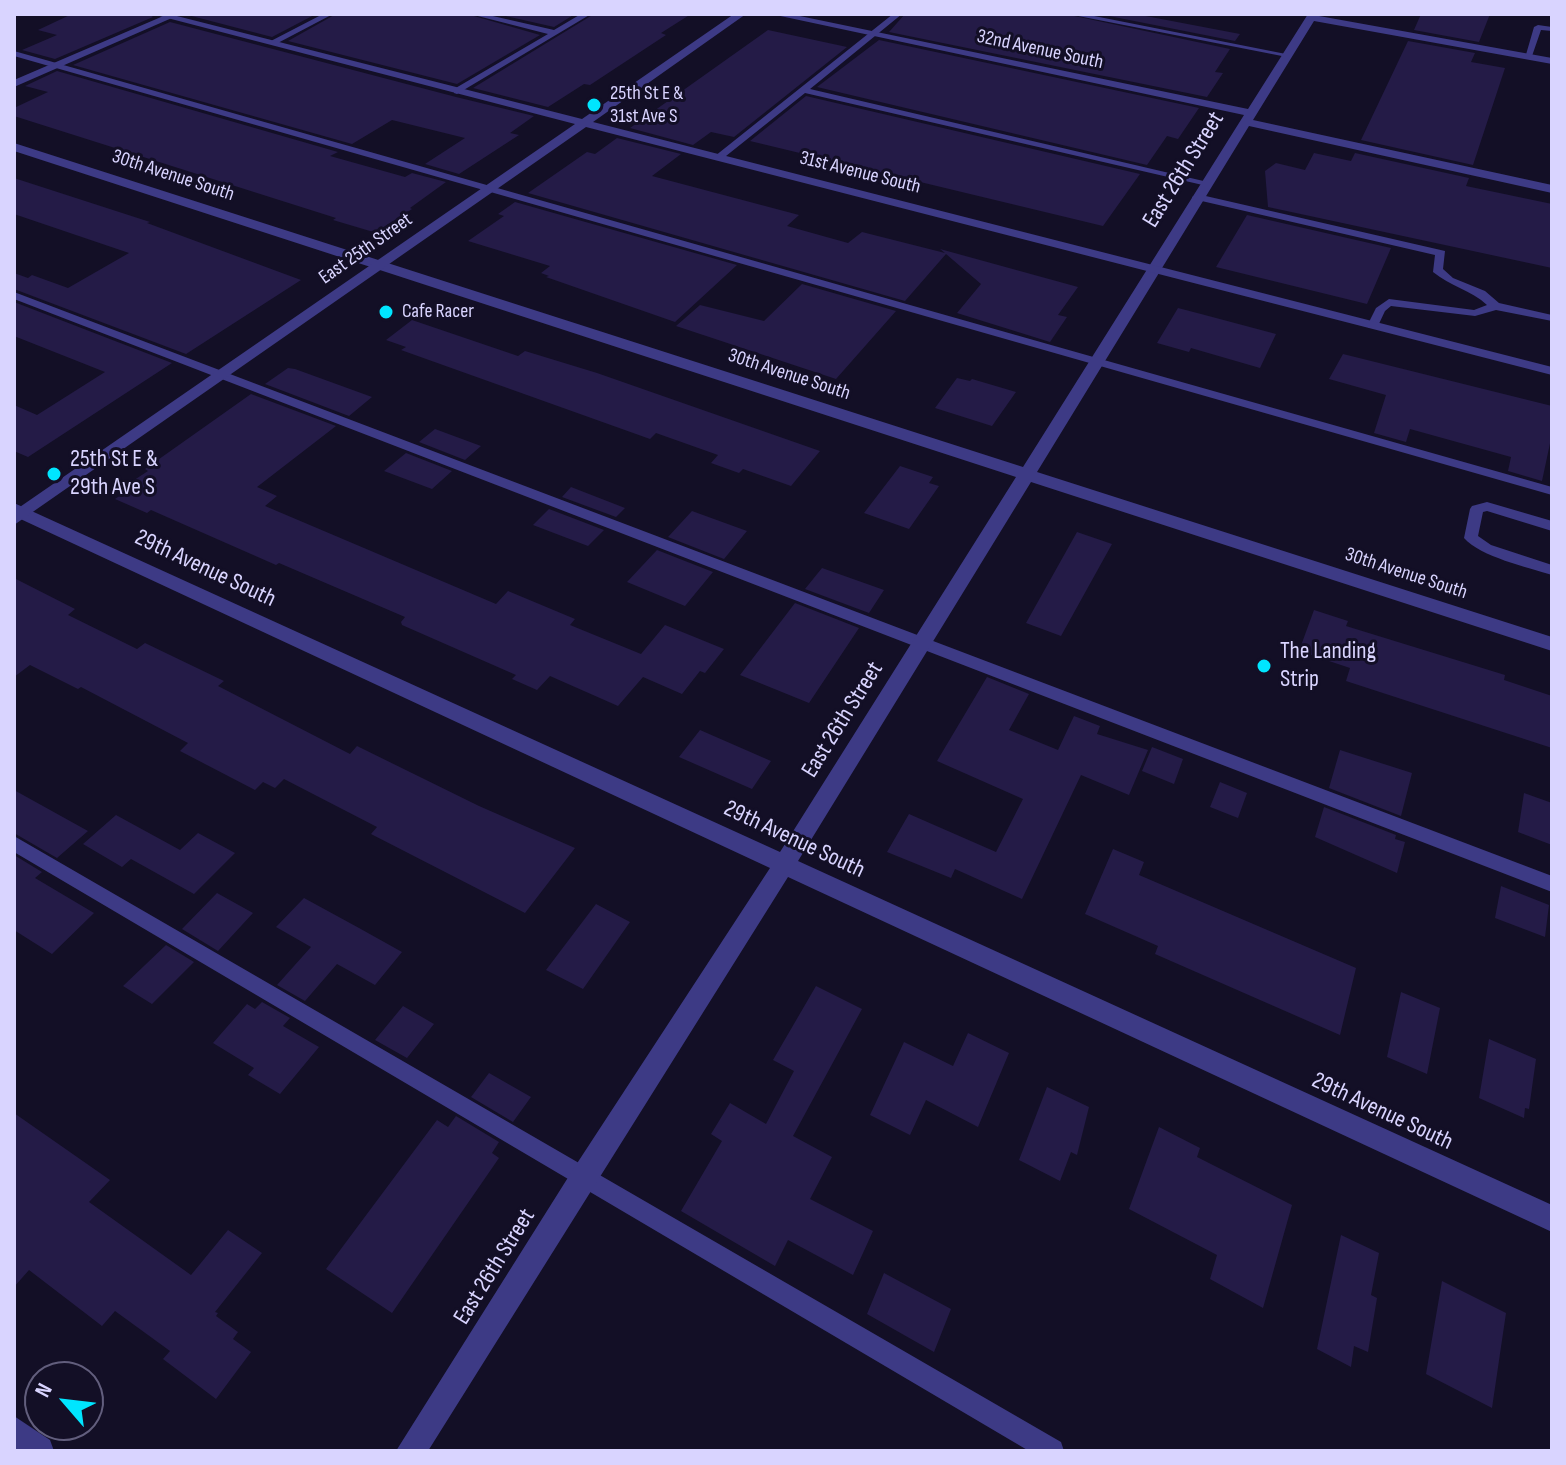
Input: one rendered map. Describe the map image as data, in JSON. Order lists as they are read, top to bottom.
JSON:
{
  "streets": {
    "street": [
      "32nd Avenue South",
      "East 26th Street",
      "31st Avenue South",
      "30th Avenue South",
      "East 25th Street",
      "29th Avenue South"
    ]
  },
  "crossings": [
    ["32nd Avenue South", "East 26th Street"],
    ["East 26th Street", "31st Avenue South"],
    ["East 26th Street", "30th Avenue South"],
    ["East 26th Street", "29th Avenue South"],
    ["31st Avenue South", "East 25th Street"],
    ["30th Avenue South", "East 25th Street"],
    ["East 25th Street", "29th Avenue South"]
  ],
  "places": [
    "25th St E & 31st Ave S",
    "Cafe Racer",
    "25th St E & 29th Ave S",
    "The Landing Strip"
  ],
  "north": "top left"
}
